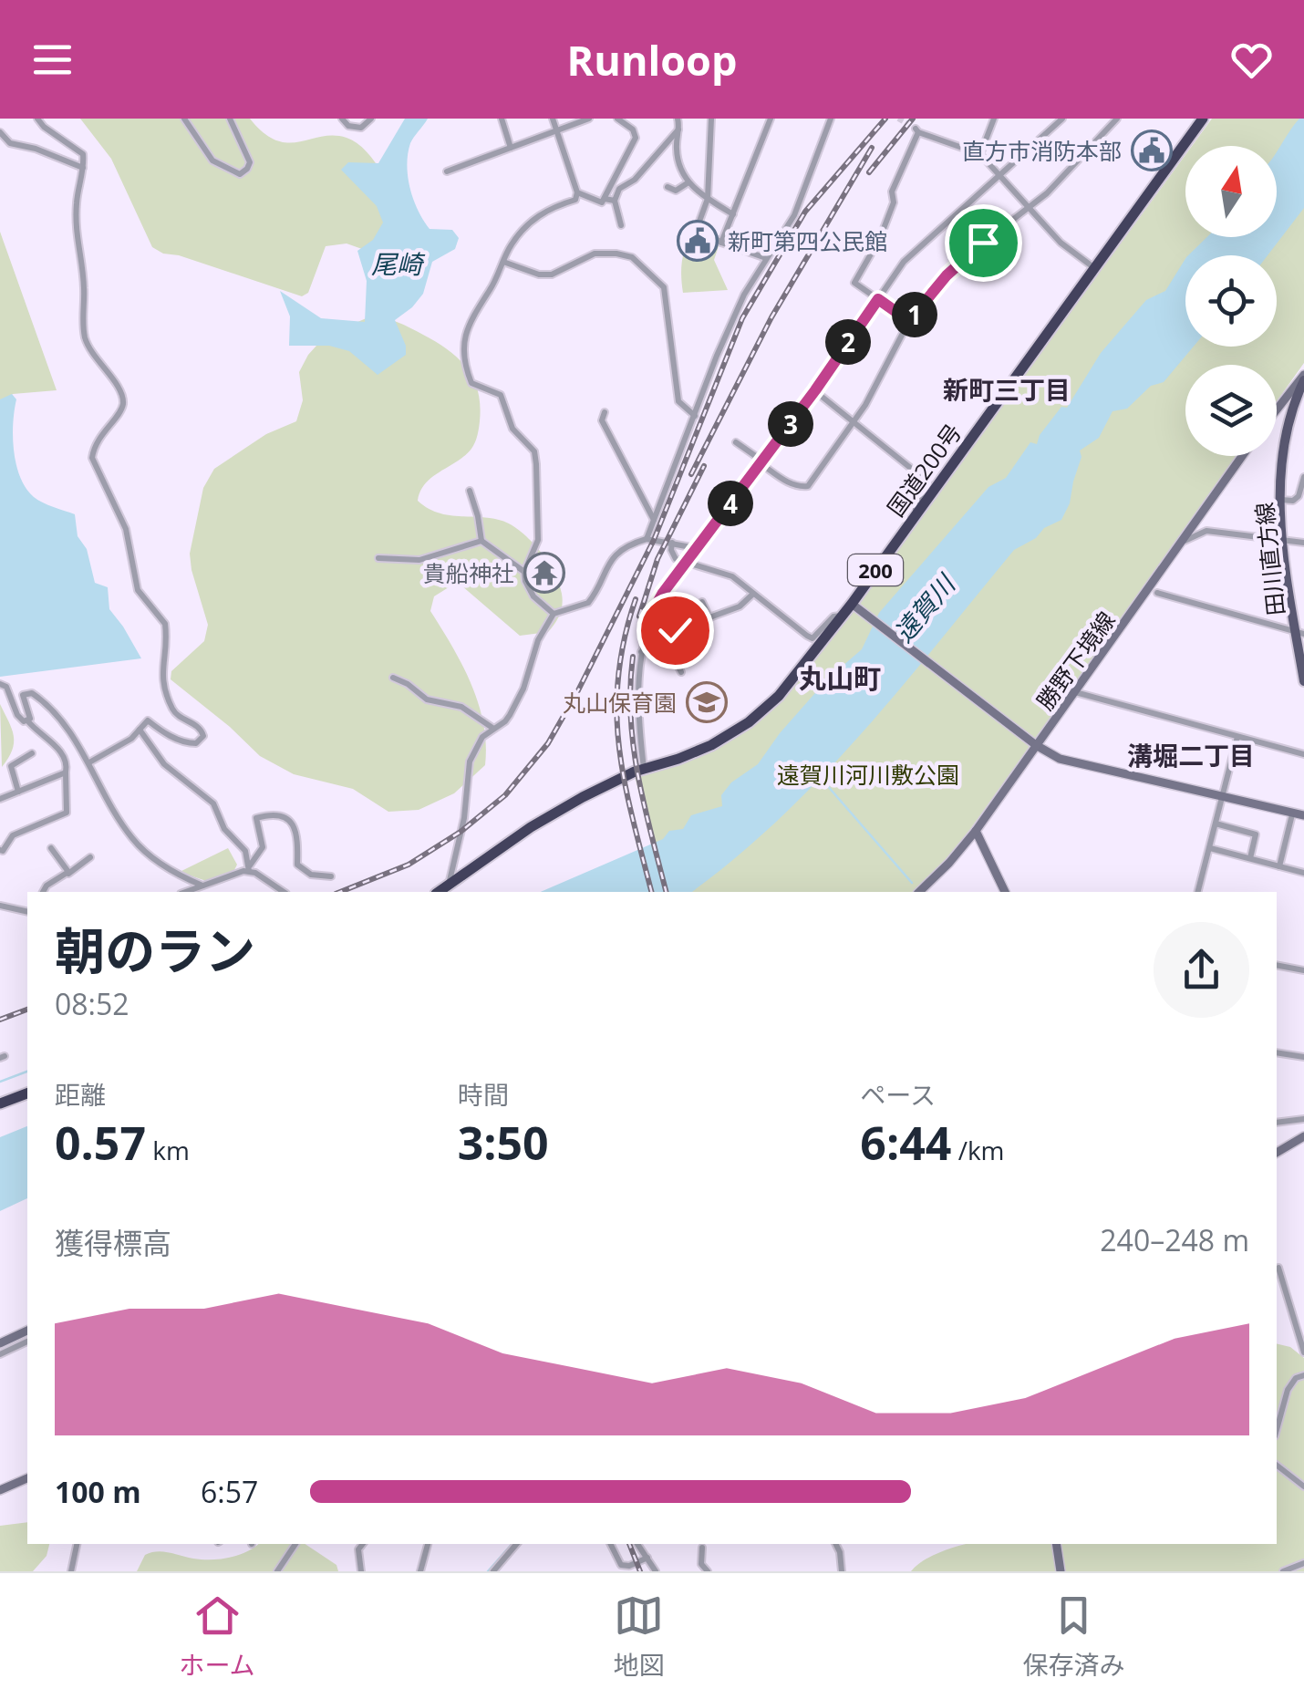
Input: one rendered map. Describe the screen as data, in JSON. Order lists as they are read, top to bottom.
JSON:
{
  "streets": {
    "highway": ["国道200号", "200"],
    "main road": ["田川直方線", "勝野下境線"]
  },
  "districts": ["新町三丁目", "丸山町", "溝堀二丁目"],
  "water": ["尾崎", "遠賀川"],
  "parks": ["遠賀川河川敷公園"],
  "places": {
    "public building": ["直方市消防本部", "新町第四公民館"],
    "temple": ["貴船神社"],
    "school or university": ["丸山保育園"]
  },
  "north": "top",
  "page": {
    "header": "Runloop",
    "pins": [
      "1",
      "2",
      "3",
      "4"
    ],
    "heading": ["朝のラン", "08:52"],
    "stats": [
      ["距離", "0.57 km"],
      ["時間", "3:50"],
      ["ペース", "6:44 /km"]
    ],
    "chart": ["獲得標高", "240–248 m"],
    "list": [
      {
        "name": "100 m",
        "note": "6:57"
      }
    ],
    "tabs": ["ホーム", "地図", "保存済み"]
  }
}
